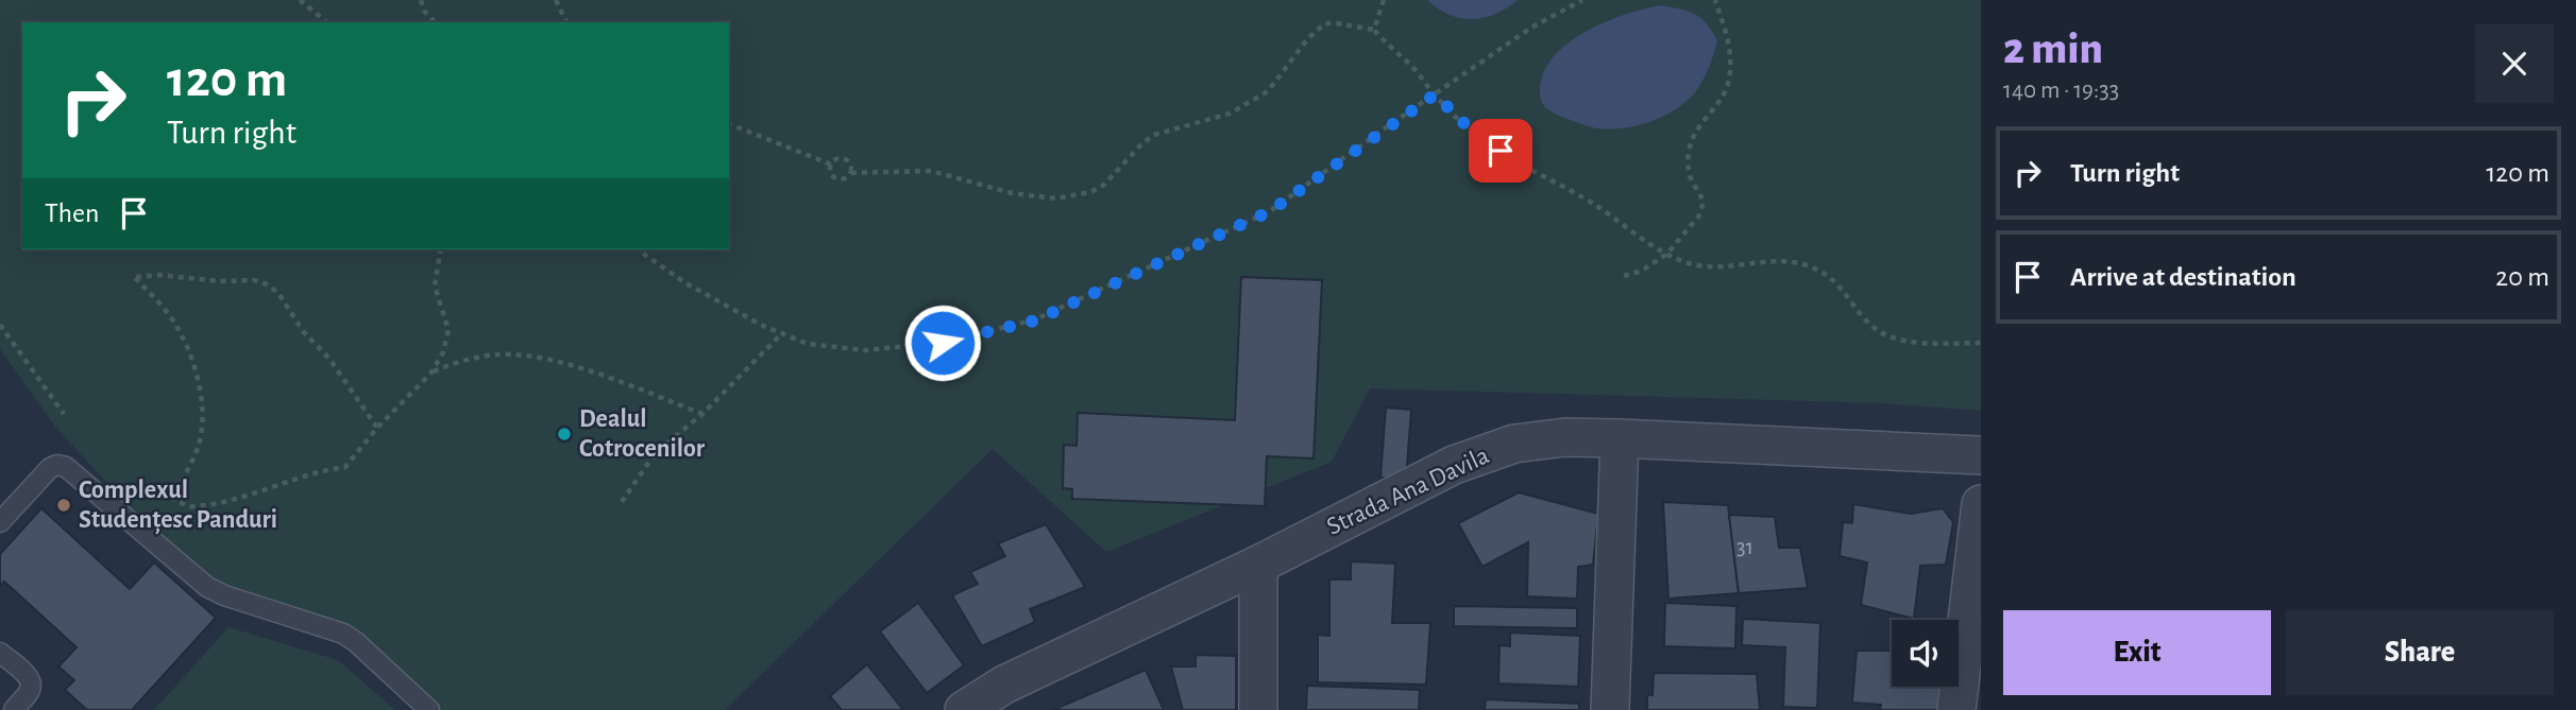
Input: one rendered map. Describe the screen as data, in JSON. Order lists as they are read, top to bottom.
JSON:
{
  "streets": {
    "street": ["Strada Ana Davila"]
  },
  "places": ["Dealul Cotrocenilor", "Complexul Studențesc Panduri"],
  "house_numbers": ["31"],
  "page": {
    "heading": ["2 min", "140 m · 19:33"],
    "turn": ["120 m", "Turn right"],
    "list": [
      {
        "name": "Turn right",
        "value": "120 m"
      },
      {
        "name": "Arrive at destination",
        "value": "20 m"
      }
    ],
    "then": "Then",
    "buttons": ["Exit", "Share"]
  }
}
